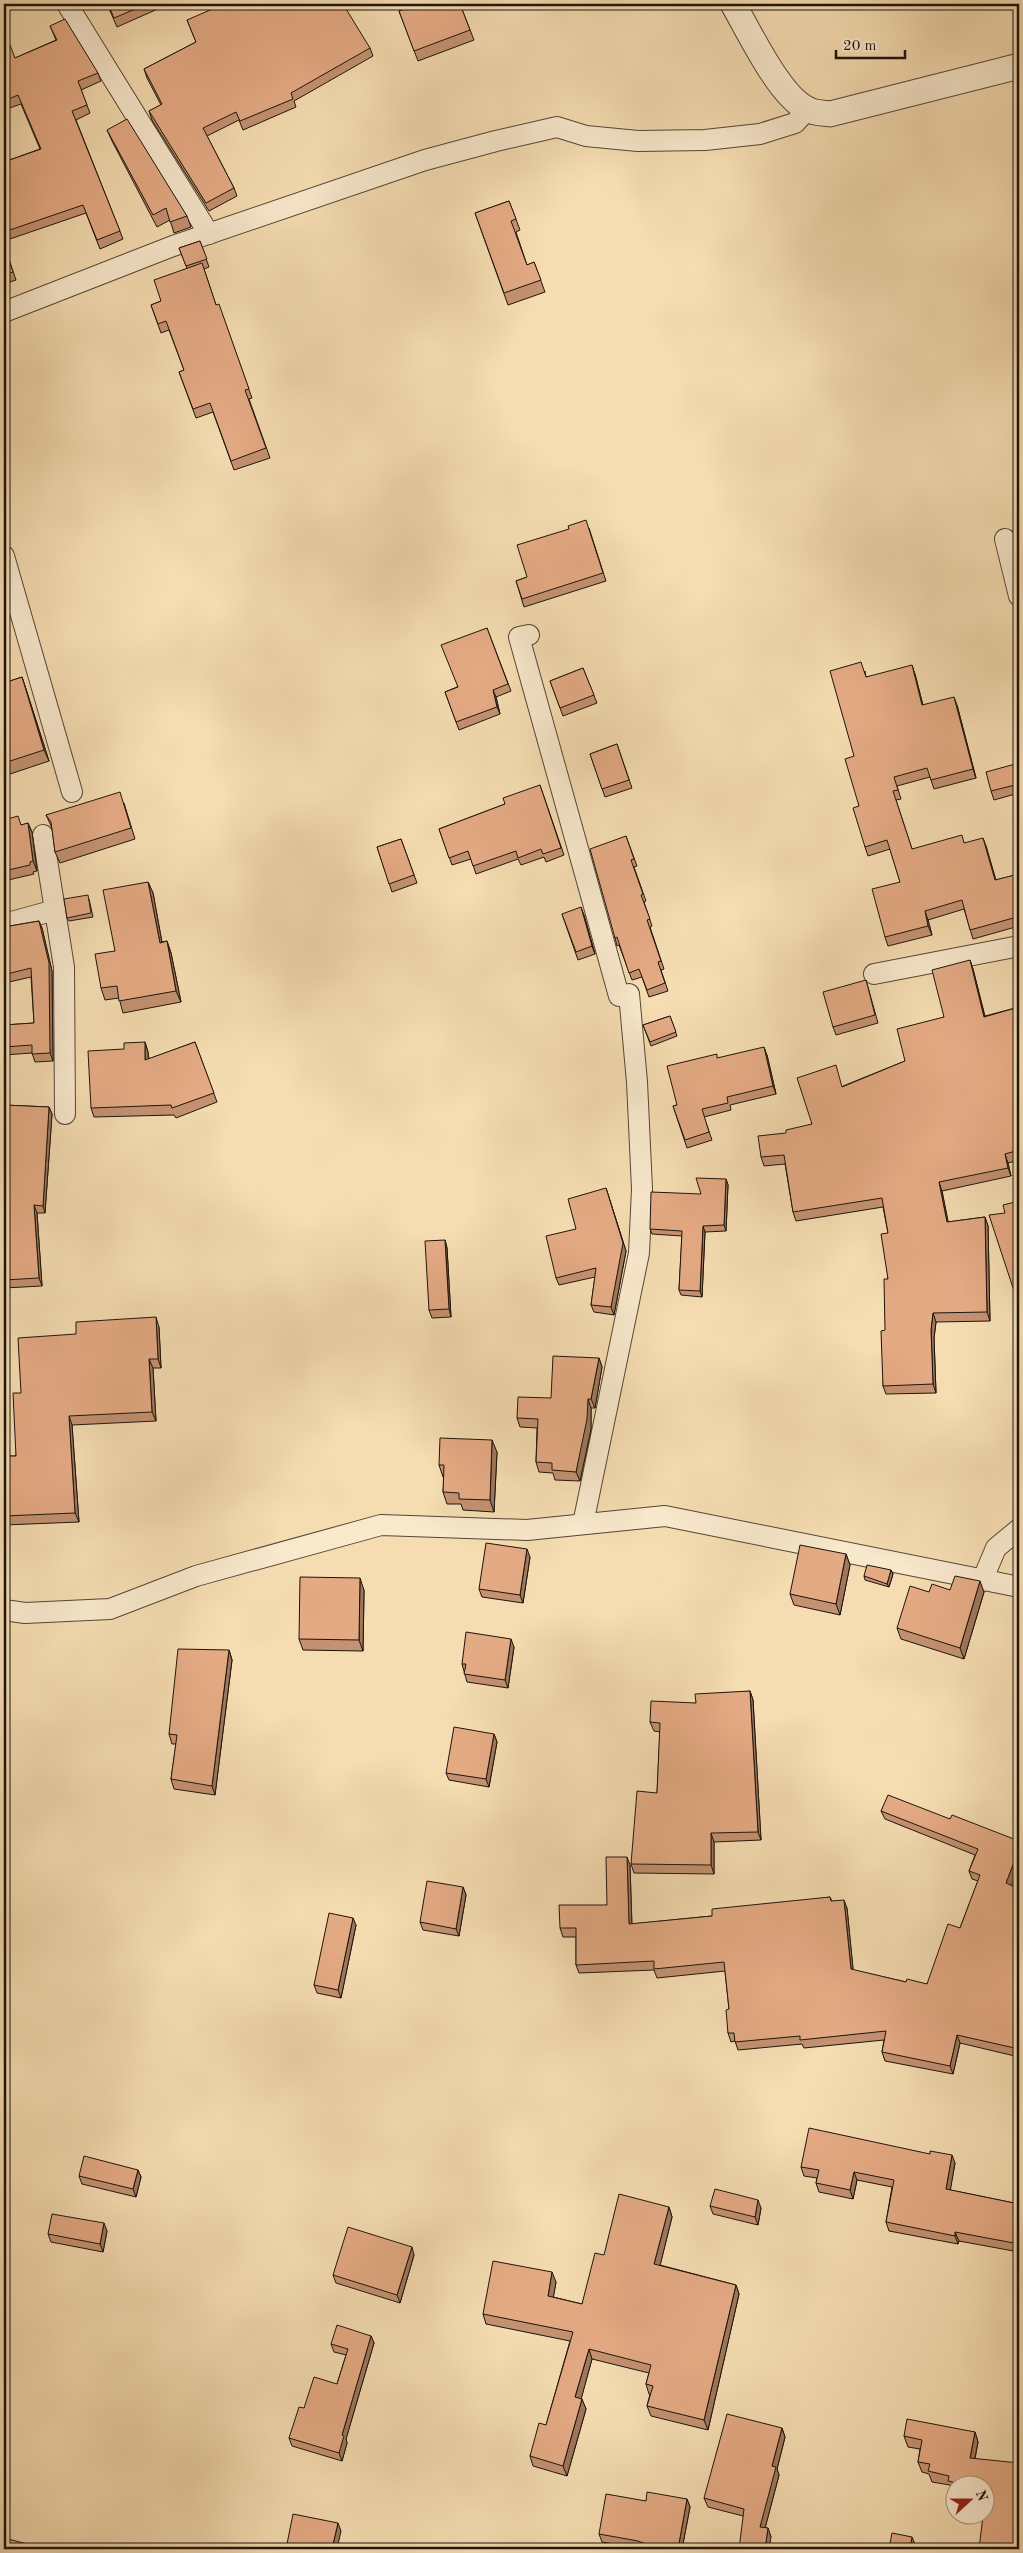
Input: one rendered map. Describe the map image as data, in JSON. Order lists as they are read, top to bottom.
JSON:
{
  "scale_bar": "20 m",
  "north": "right"
}
